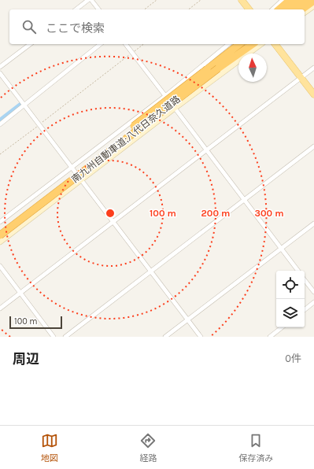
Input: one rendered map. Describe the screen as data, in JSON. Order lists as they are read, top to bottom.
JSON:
{
  "streets": {
    "highway": ["南九州自動車道;八代日奈久道路"]
  },
  "scale_bar": "100 m",
  "north": "top",
  "page": {
    "search": "ここで検索",
    "scale": "100 m",
    "heading": ["周辺", "0件"],
    "nav": ["地図", "経路", "保存済み"]
  },
  "rings": ["100 m", "200 m", "300 m"]
}
